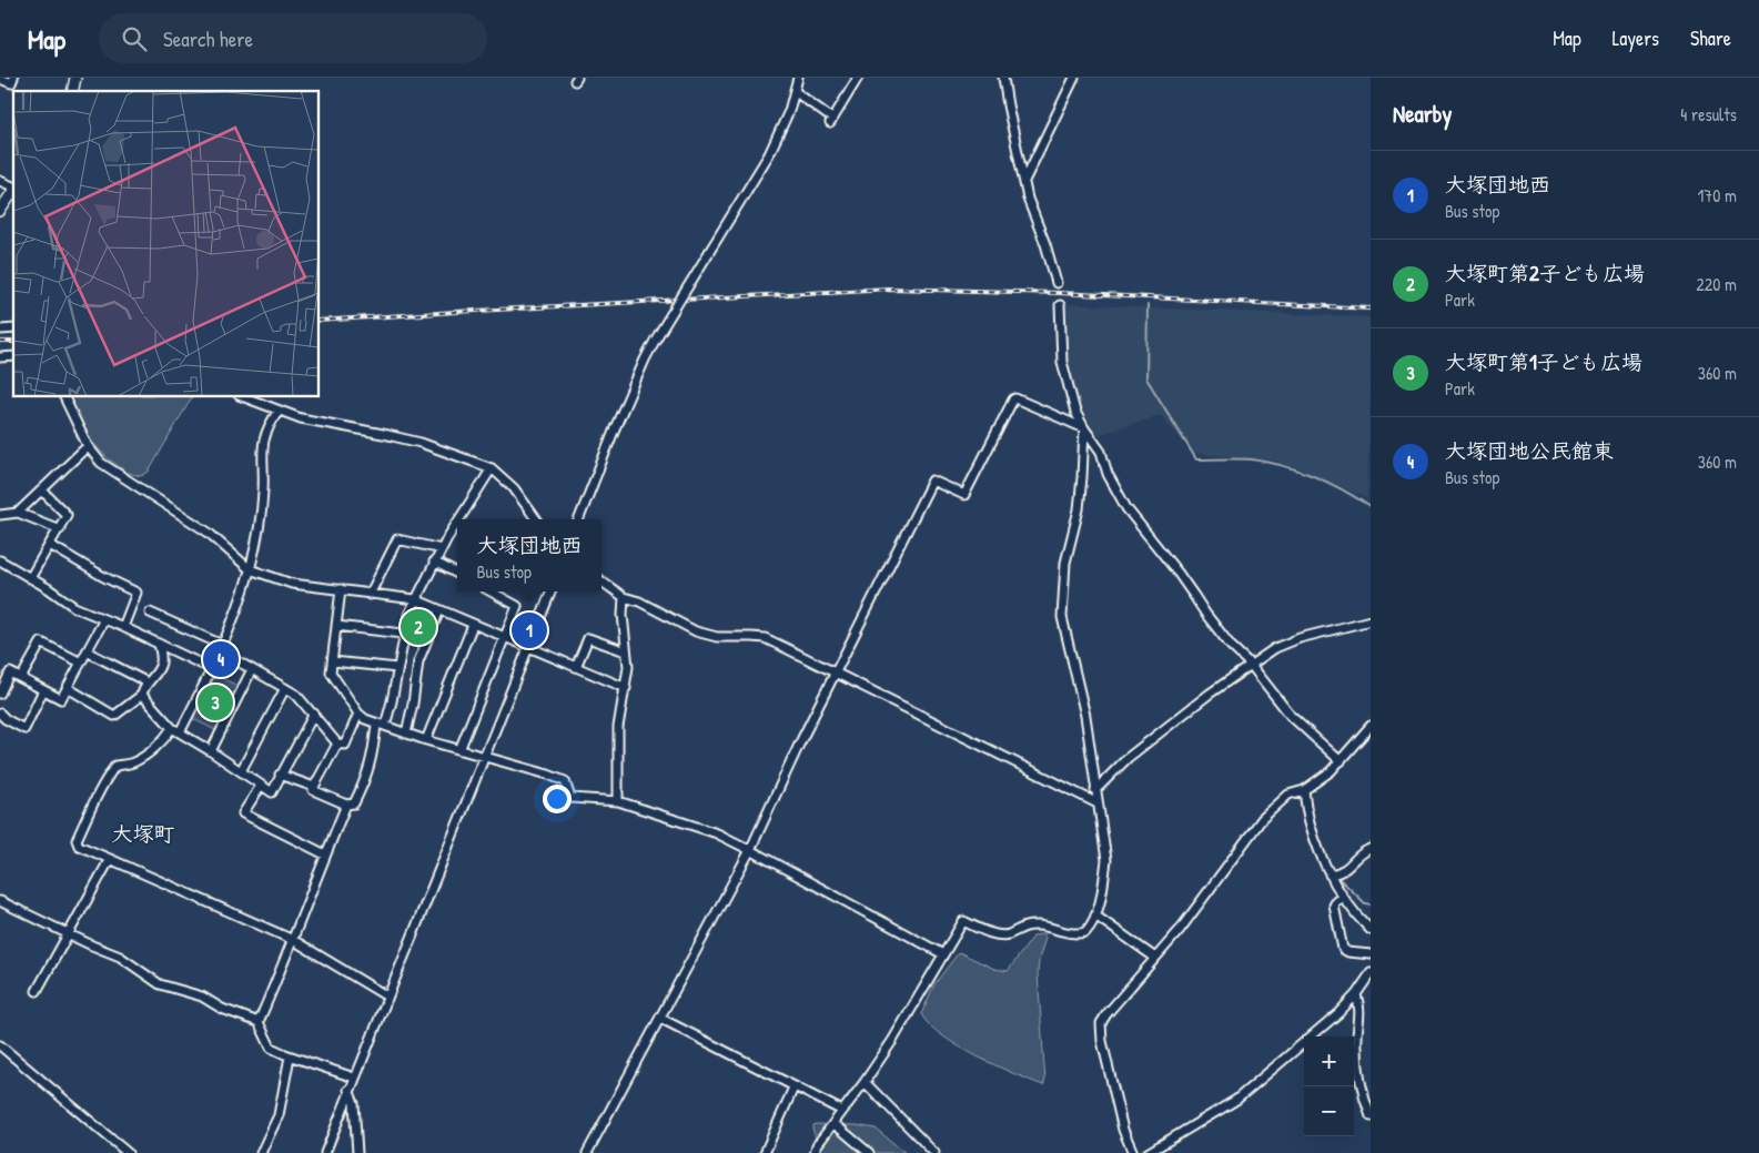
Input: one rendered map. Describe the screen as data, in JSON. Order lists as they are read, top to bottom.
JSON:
{
  "districts": ["大塚町"],
  "page": {
    "header": "Map",
    "search": "Search here",
    "nav": ["Map", "Layers", "Share"],
    "heading": ["Nearby", "4 results"],
    "list": [
      {
        "mark": "1",
        "name": "大塚団地西",
        "note": "Bus stop",
        "value": "170 m"
      },
      {
        "mark": "2",
        "name": "大塚町第2子ども広場",
        "note": "Park",
        "value": "220 m"
      },
      {
        "mark": "3",
        "name": "大塚町第1子ども広場",
        "note": "Park",
        "value": "360 m"
      },
      {
        "mark": "4",
        "name": "大塚団地公民館東",
        "note": "Bus stop",
        "value": "360 m"
      }
    ],
    "popup": ["大塚団地西", "Bus stop"],
    "pins": [
      "2",
      "1",
      "4",
      "3"
    ],
    "map_buttons": ["+", "−"]
  }
}
